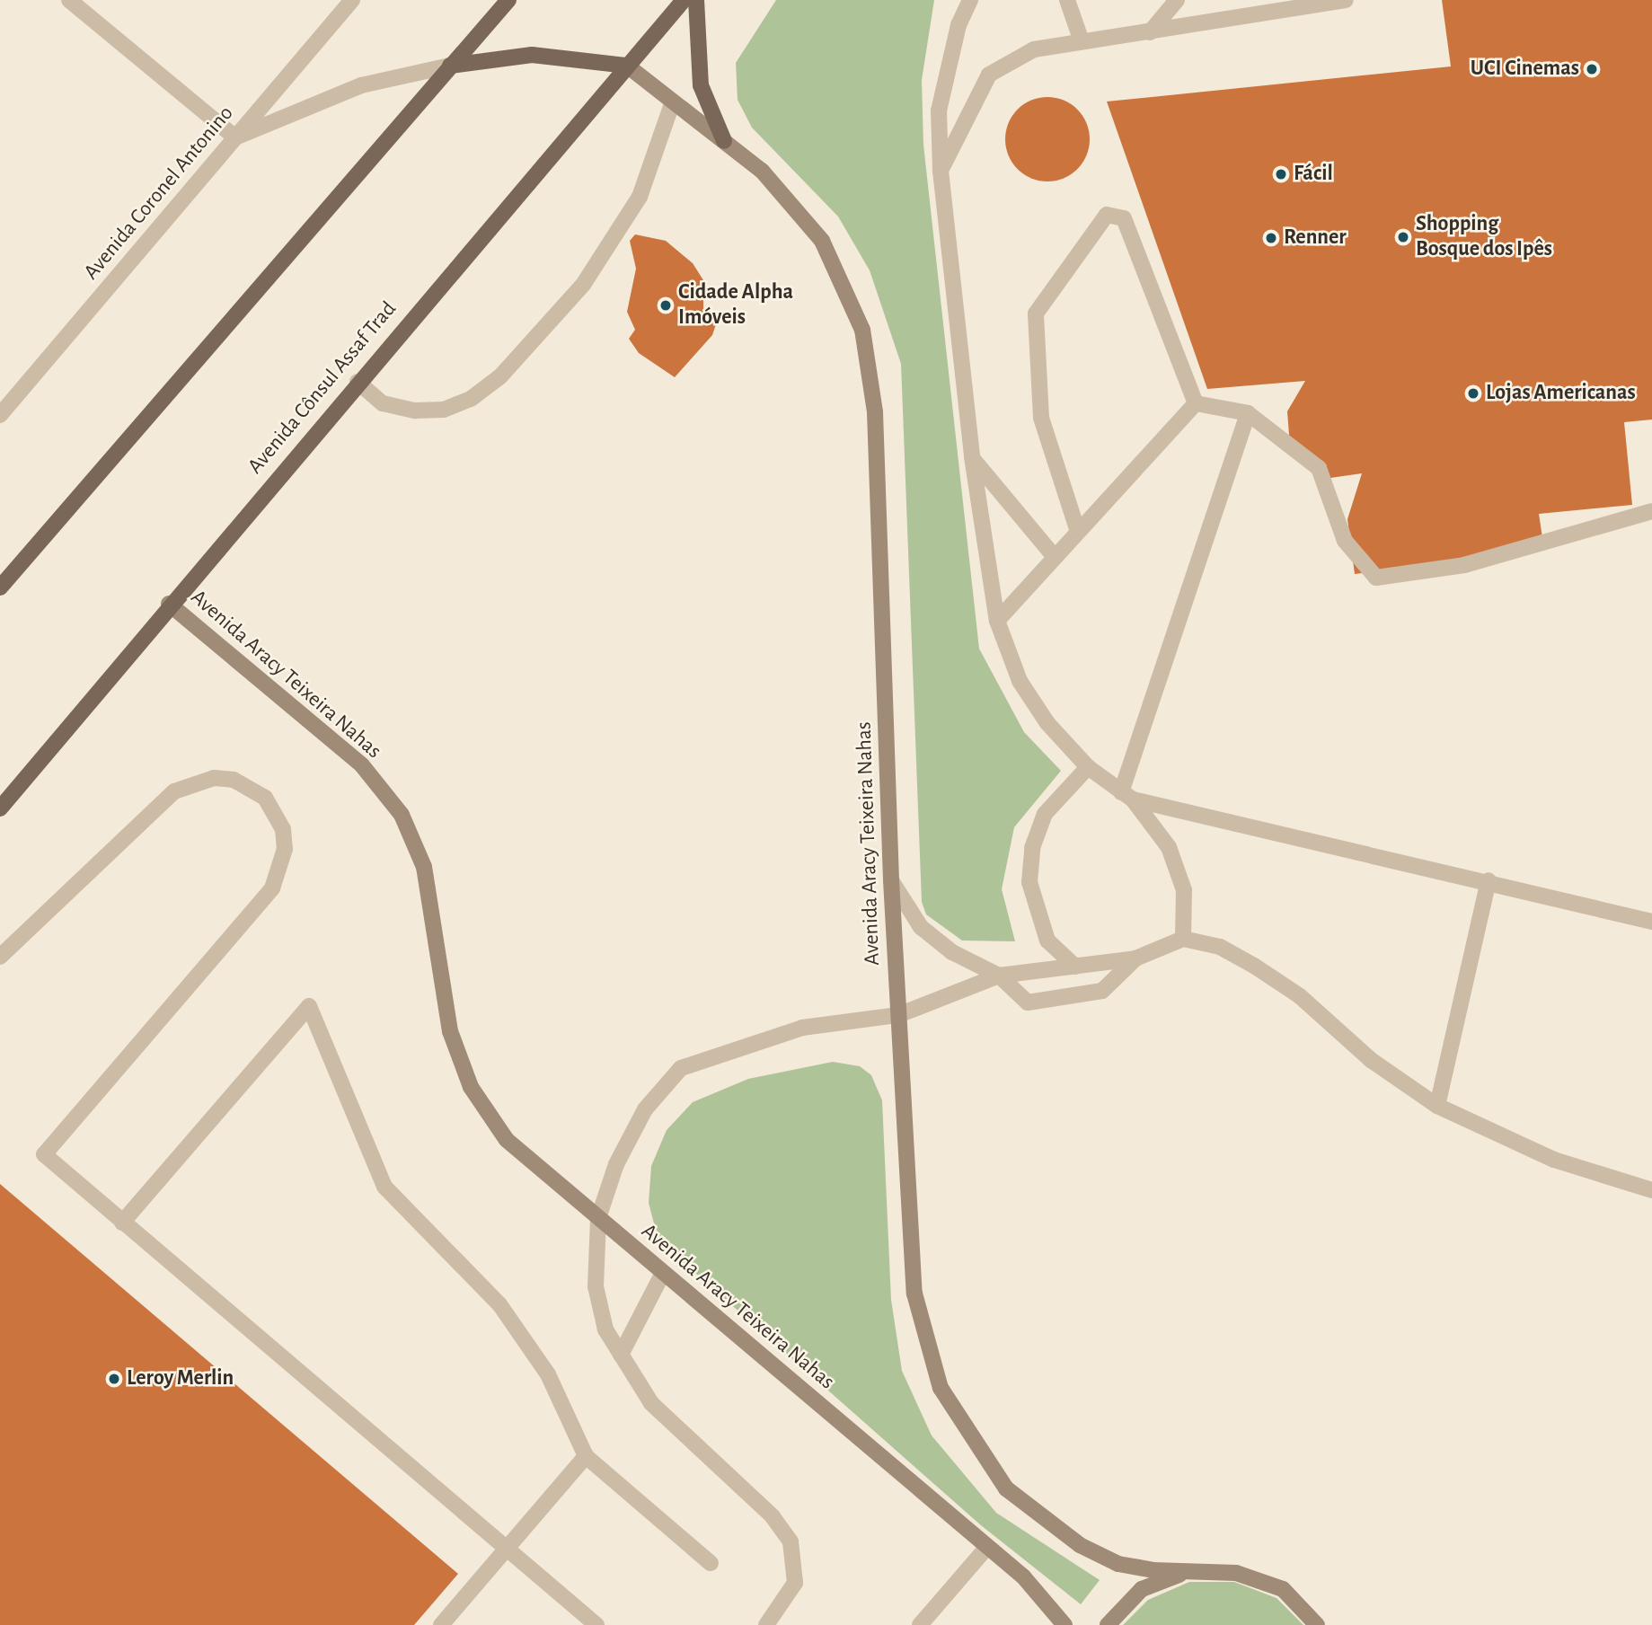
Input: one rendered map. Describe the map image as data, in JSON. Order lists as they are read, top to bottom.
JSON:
{
  "streets": {
    "main road": ["Avenida Cônsul Assaf Trad"],
    "street": ["Avenida Coronel Antonino", "Avenida Aracy Teixeira Nahas"]
  },
  "crossings": [
    ["Avenida Cônsul Assaf Trad", "Avenida Aracy Teixeira Nahas"]
  ],
  "places": [
    "UCI Cinemas",
    "Fácil",
    "Shopping Bosque dos Ipês",
    "Renner",
    "Cidade Alpha Imóveis",
    "Lojas Americanas",
    "Leroy Merlin"
  ]
}
